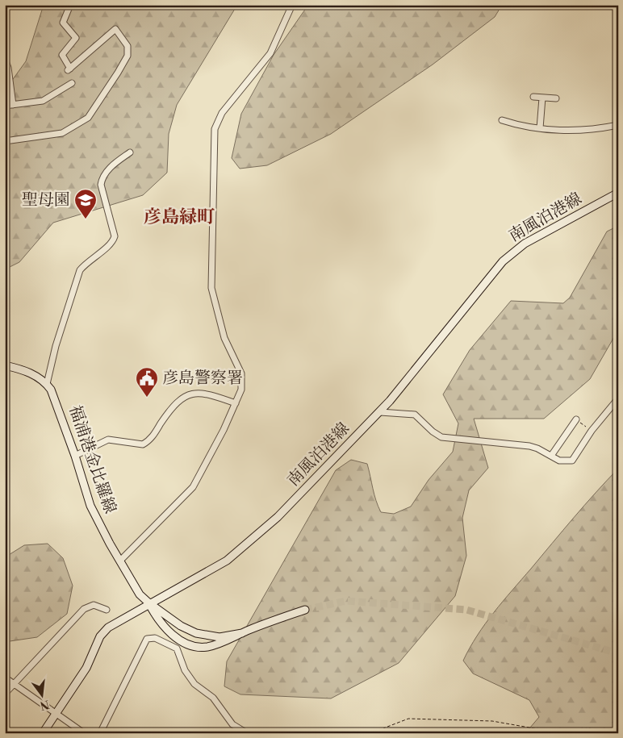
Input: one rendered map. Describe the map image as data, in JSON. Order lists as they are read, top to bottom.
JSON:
{
  "streets": {
    "main road": ["南風泊港線", "福浦港金比羅線"]
  },
  "crossings": [
    ["南風泊港線", "福浦港金比羅線"]
  ],
  "districts": ["彦島緑町"],
  "places": {
    "school or university": ["聖母園"],
    "public building": ["彦島警察署"]
  },
  "north": "bottom"
}
